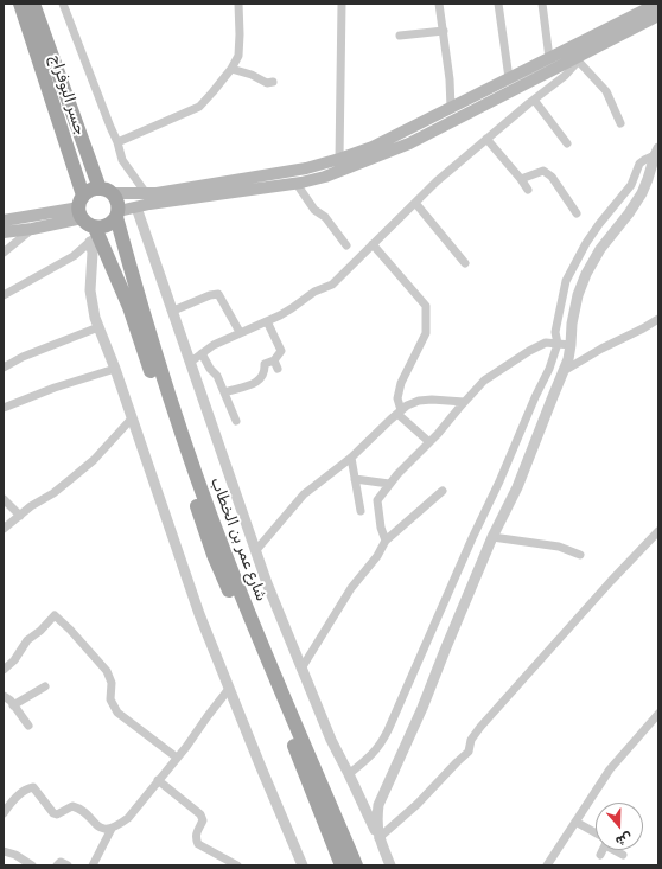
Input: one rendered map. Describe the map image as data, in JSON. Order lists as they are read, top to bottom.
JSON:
{
  "streets": {
    "main road": ["جسر البوفراج", "شارع عمر بن الخطاب"]
  },
  "crossings": [
    ["جسر البوفراج", "شارع عمر بن الخطاب"]
  ],
  "north": "bottom"
}
